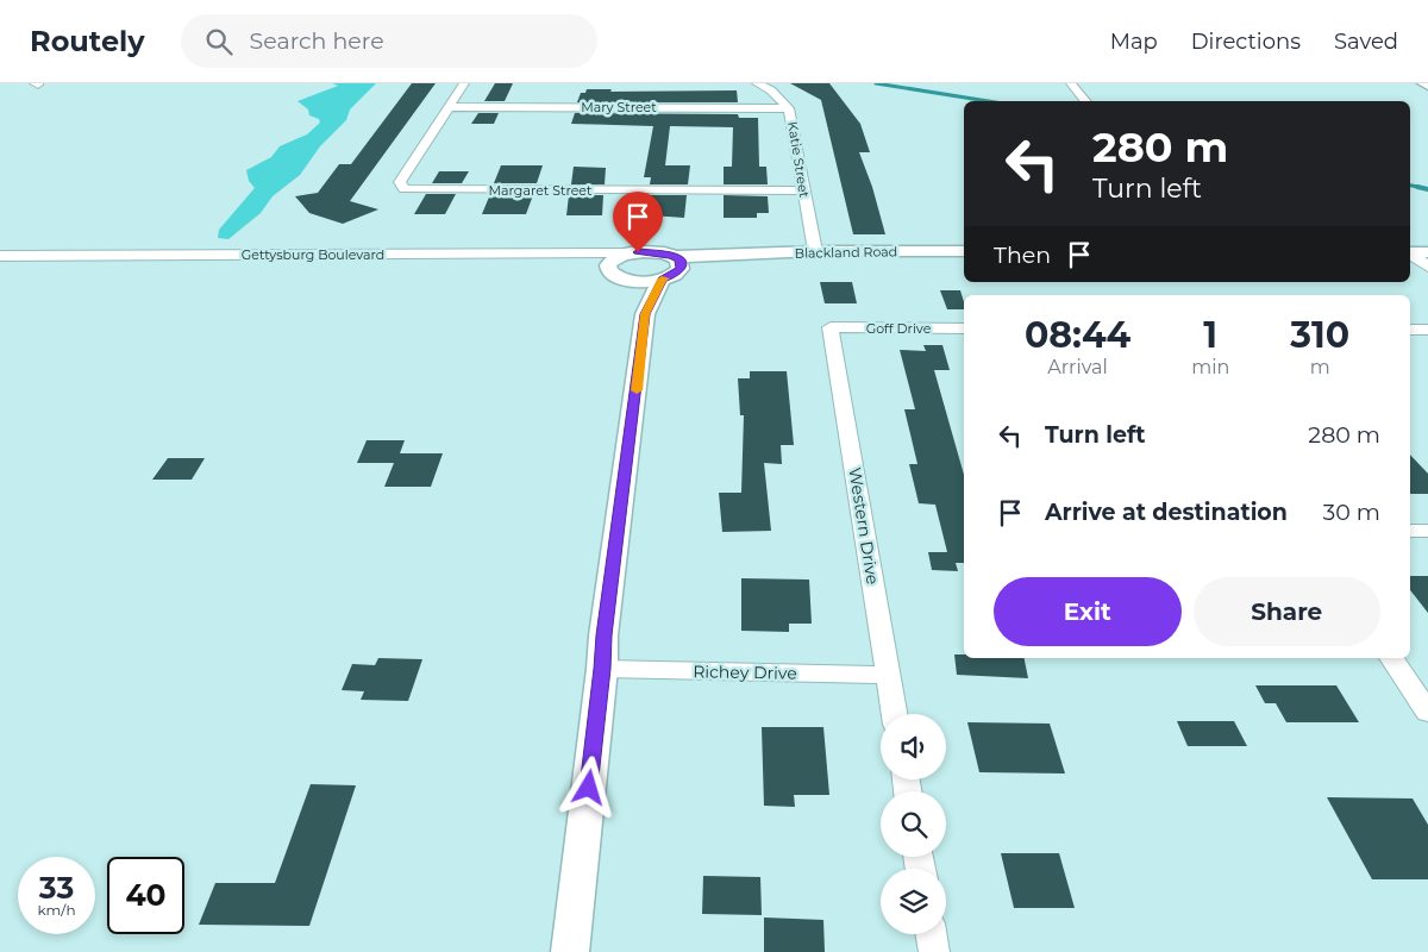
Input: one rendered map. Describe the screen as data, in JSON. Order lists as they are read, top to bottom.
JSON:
{
  "streets": {
    "street": [
      "Mary Street",
      "Katie Street",
      "Margaret Street",
      "Blackland Road",
      "Gettysburg Boulevard",
      "Goff Drive",
      "Western Drive",
      "Richey Drive"
    ]
  },
  "crossings": [
    ["Mary Street", "Katie Street"],
    ["Mary Street", "Margaret Street"],
    ["Katie Street", "Margaret Street"],
    ["Katie Street", "Blackland Road"],
    ["Goff Drive", "Western Drive"],
    ["Western Drive", "Richey Drive"]
  ],
  "page": {
    "header": "Routely",
    "search": "Search here",
    "nav": ["Map", "Directions", "Saved"],
    "turn": ["280 m", "Turn left"],
    "then": "Then",
    "eta": [
      "08:44",
      "Arrival",
      "1",
      "min",
      "310",
      "m"
    ],
    "list": [
      {
        "name": "Turn left",
        "value": "280 m"
      },
      {
        "name": "Arrive at destination",
        "value": "30 m"
      }
    ],
    "buttons": ["Exit", "Share"],
    "speed": "33 km/h",
    "limit": "40"
  }
}
